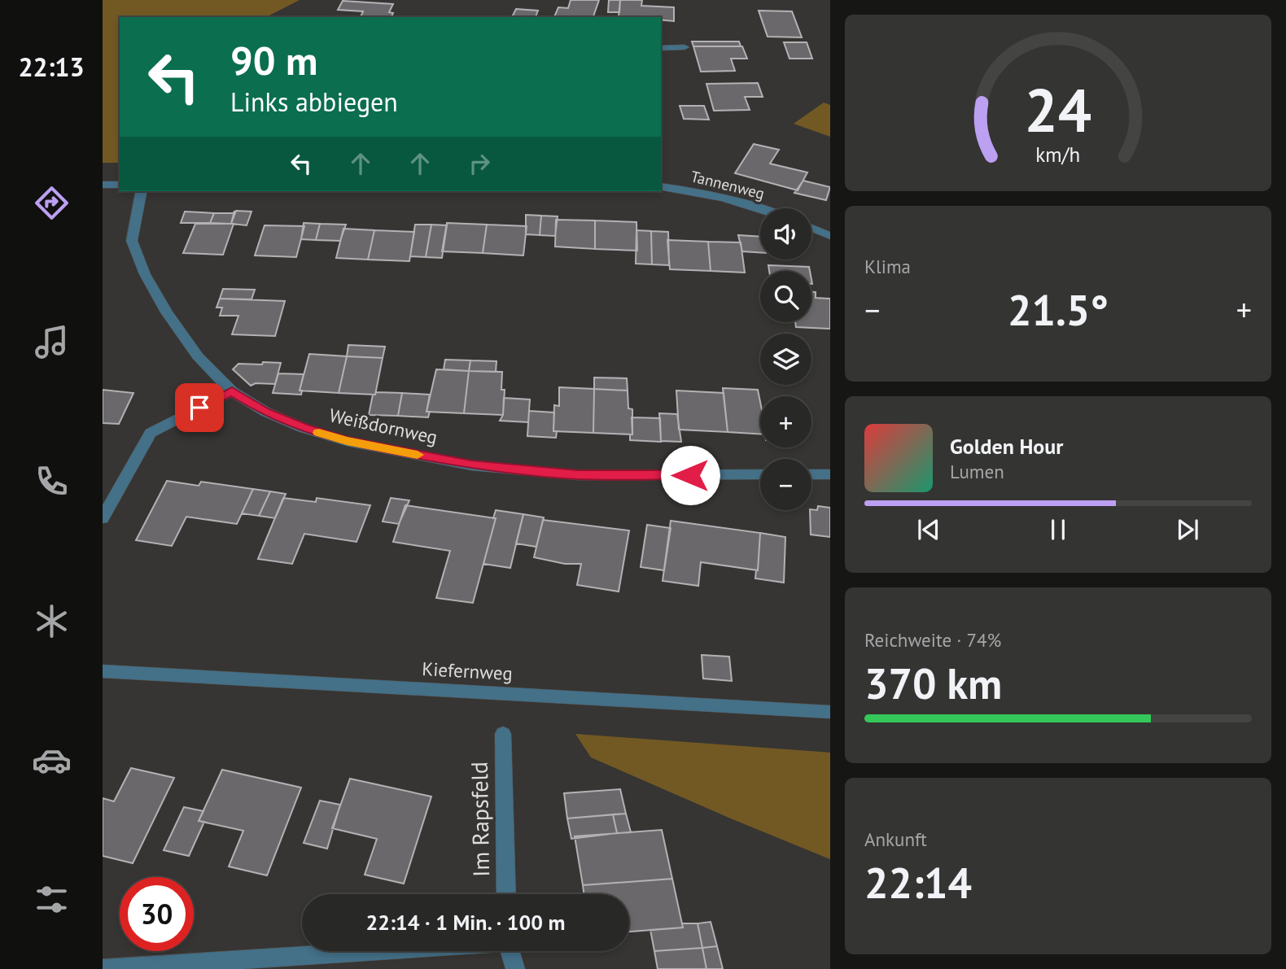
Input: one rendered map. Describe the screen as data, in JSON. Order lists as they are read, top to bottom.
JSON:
{
  "streets": {
    "street": [
      "Tannenweg",
      "Weißdornweg",
      "Kiefernweg",
      "Im Rapsfeld"
    ]
  },
  "page": {
    "tabs": "22:13",
    "turn": ["90 m", "Links abbiegen"],
    "tile": [
      "Klima",
      ["Reichweite · 74%", "370 km"],
      ["Ankunft", "22:14"]
    ],
    "map_buttons": ["+", "−"],
    "heat": ["−", "21.5°", "+"],
    "song": ["Golden Hour", "Lumen"],
    "limit": "30",
    "trip": "22:14 · 1 Min. · 100 m",
    "gauge": ["24", "km/h"]
  }
}
